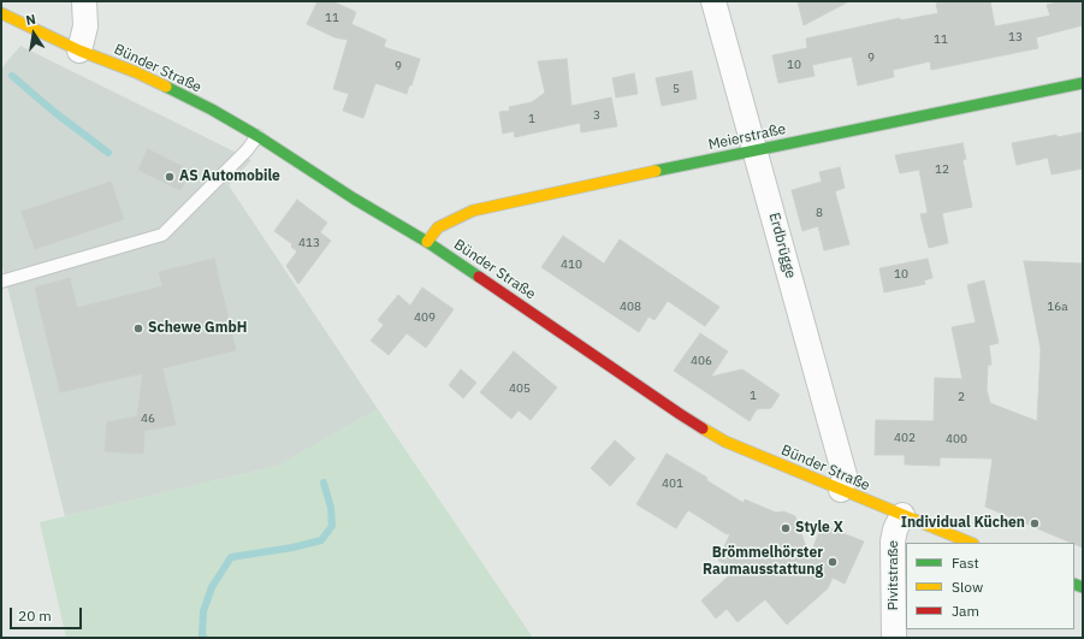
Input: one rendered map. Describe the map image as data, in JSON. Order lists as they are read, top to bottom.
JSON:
{
  "streets": {
    "main road": ["Bünder Straße", "Meierstraße"],
    "street": ["Erdbrügge", "Pivitstraße"]
  },
  "crossings": [
    ["Bünder Straße", "Meierstraße"],
    ["Bünder Straße", "Erdbrügge"],
    ["Bünder Straße", "Pivitstraße"],
    ["Meierstraße", "Erdbrügge"]
  ],
  "places": [
    "AS Automobile",
    "Schewe GmbH",
    "Individual Küchen",
    "Style X",
    "Brömmelhörster Raumausstattung"
  ],
  "house_numbers": [
    "11",
    "13",
    "11",
    "9",
    "10",
    "9",
    "5",
    "3",
    "1",
    "12",
    "8",
    "413",
    "410",
    "10",
    "408",
    "16a",
    "409",
    "406",
    "405",
    "1",
    "2",
    "46",
    "402",
    "400",
    "401"
  ],
  "legend": ["Fast", "Slow", "Jam"],
  "scale_bar": "20 m",
  "north": "top"
}
